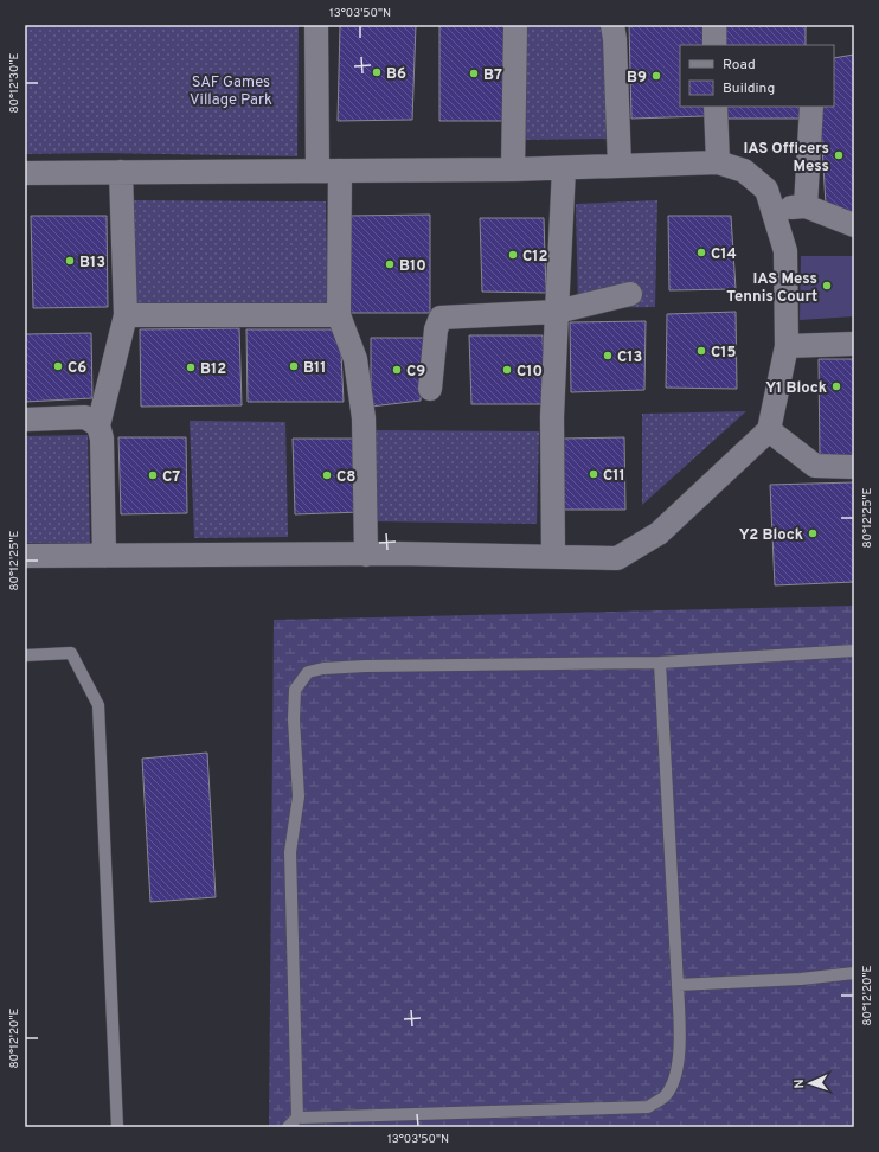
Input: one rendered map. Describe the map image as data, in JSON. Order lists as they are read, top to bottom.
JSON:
{
  "parks": ["SAF Games Village Park"],
  "places": [
    "B6",
    "B7",
    "B9",
    "IAS Officers Mess",
    "C14",
    "C12",
    "B13",
    "B10",
    "IAS Mess Tennis Court",
    "C15",
    "C13",
    "C6",
    "B11",
    "B12",
    "C9",
    "C10",
    "Y1 Block",
    "C11",
    "C7",
    "C8",
    "Y2 Block"
  ],
  "legend": ["Road", "Building"],
  "north": "left",
  "coordinates": [
    "13°03'50\"N",
    "80°12'30\"E",
    "80°12'25\"E",
    "80°12'20\"E"
  ]
}
